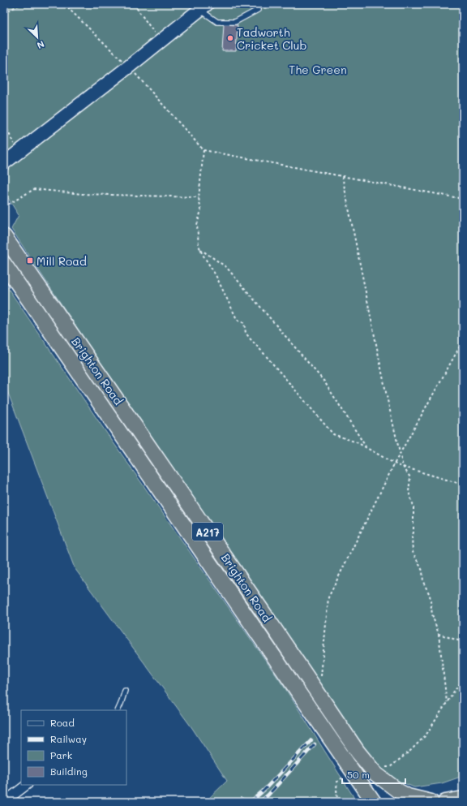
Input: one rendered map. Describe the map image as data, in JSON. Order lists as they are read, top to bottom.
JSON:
{
  "streets": {
    "highway": ["Brighton Road", "A217"]
  },
  "parks": ["The Green"],
  "places": {
    "other": ["Tadworth Cricket Club"],
    "transit": ["Mill Road"]
  },
  "legend": [
    "Road",
    "Railway",
    "Park",
    "Building"
  ],
  "scale_bar": "50 m",
  "north": "bottom right"
}
